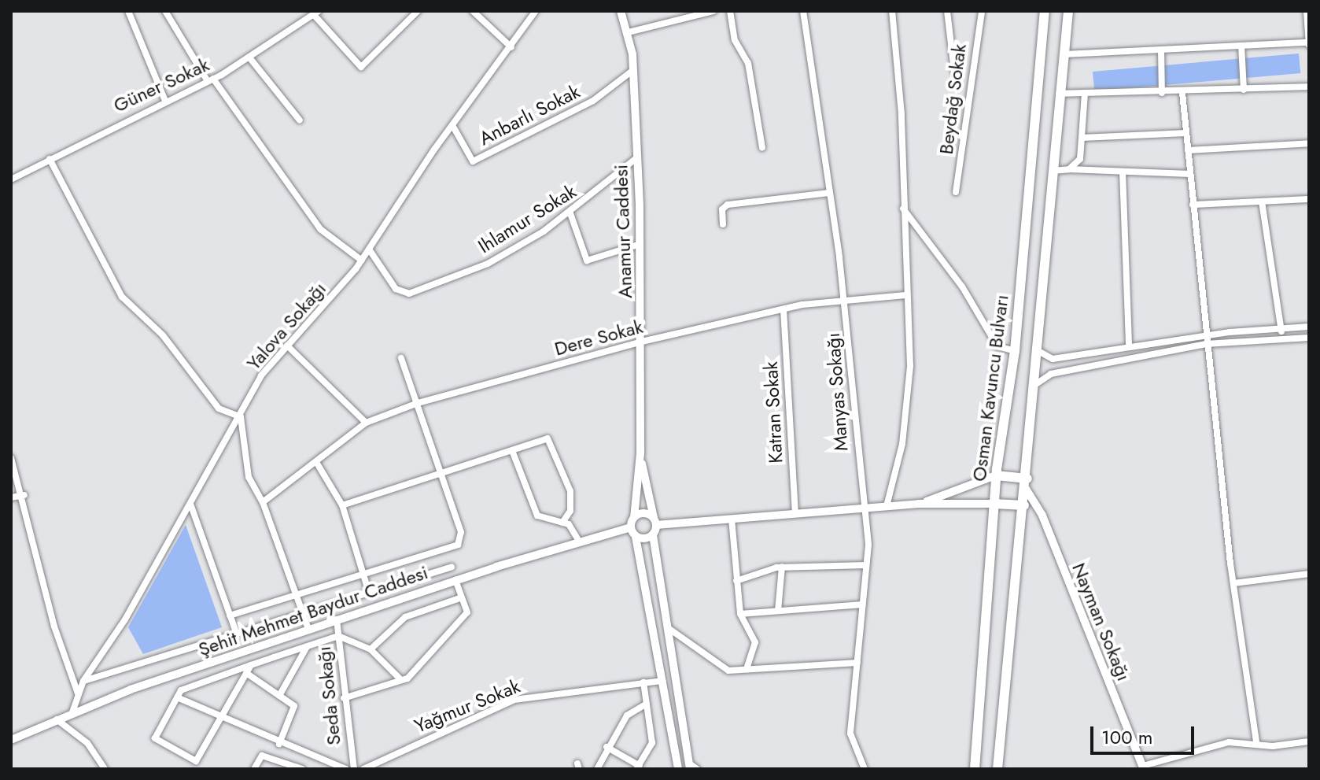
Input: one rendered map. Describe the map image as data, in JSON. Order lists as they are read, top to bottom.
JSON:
{
  "streets": {
    "highway": ["Osman Kavuncu Bulvarı"],
    "street": [
      "Güner Sokak",
      "Beydağ Sokak",
      "Anbarlı Sokak",
      "Ihlamur Sokak",
      "Anamur Caddesi",
      "Yalova Sokağı",
      "Dere Sokak",
      "Manyas Sokağı",
      "Katran Sokak",
      "Şehit Mehmet Baydur Caddesi",
      "Nayman Sokağı",
      "Seda Sokağı",
      "Yağmur Sokak"
    ]
  },
  "crossings": [
    ["Anbarlı Sokak", "Anamur Caddesi"],
    ["Anbarlı Sokak", "Yalova Sokağı"],
    ["Ihlamur Sokak", "Anamur Caddesi"],
    ["Ihlamur Sokak", "Yalova Sokağı"],
    ["Anamur Caddesi", "Dere Sokak"],
    ["Yalova Sokağı", "Şehit Mehmet Baydur Caddesi"],
    ["Dere Sokak", "Manyas Sokağı"],
    ["Dere Sokak", "Katran Sokak"],
    ["Şehit Mehmet Baydur Caddesi", "Seda Sokağı"]
  ],
  "scale_bar": "100 m"
}
